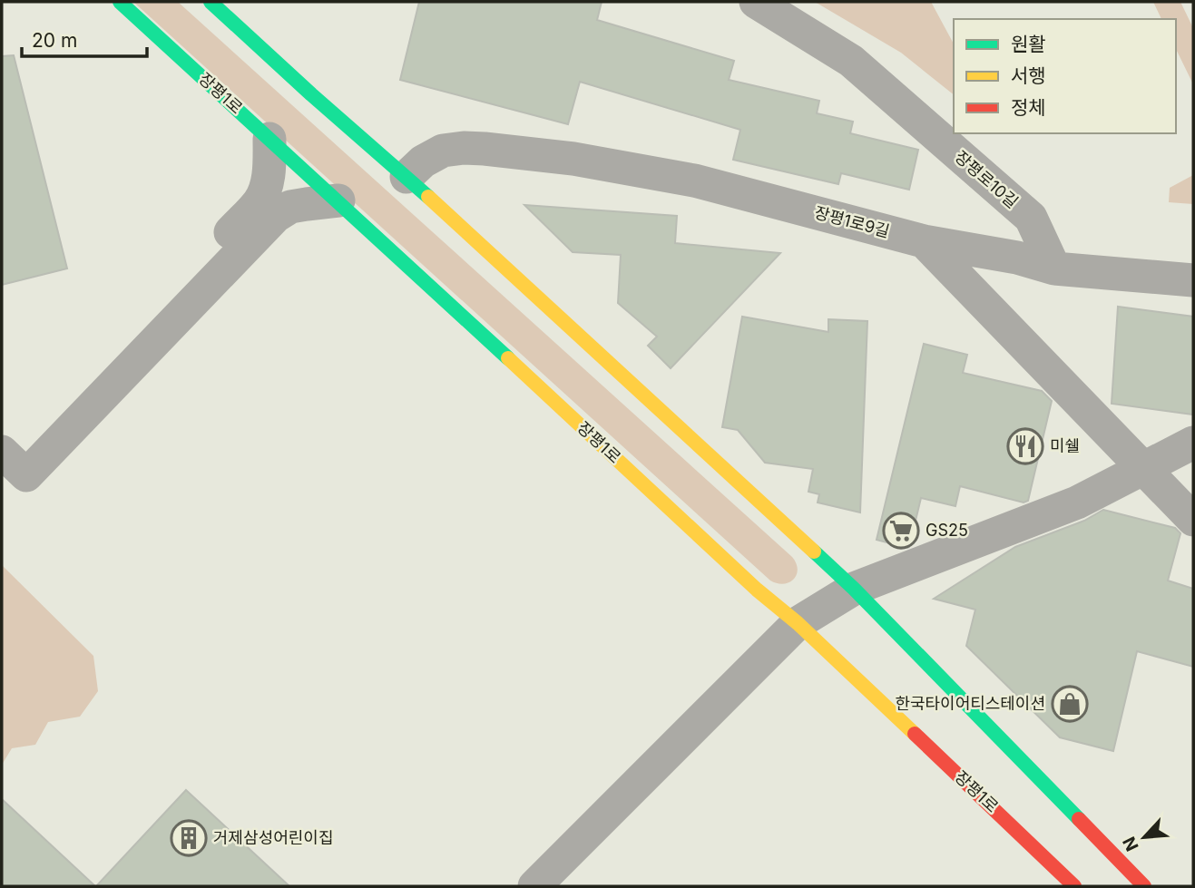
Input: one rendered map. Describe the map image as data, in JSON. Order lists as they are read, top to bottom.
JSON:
{
  "streets": {
    "street": ["장평1로", "장평로10길", "장평1로9길"]
  },
  "crossings": [
    ["장평로10길", "장평1로9길"]
  ],
  "places": {
    "restaurant": ["미쉘"],
    "supermarket": ["GS25"],
    "shop": ["한국타이어티스테이션"],
    "building": ["거제삼성어린이집"]
  },
  "legend": ["원활", "서행", "정체"],
  "scale_bar": "20 m",
  "north": "bottom left"
}
